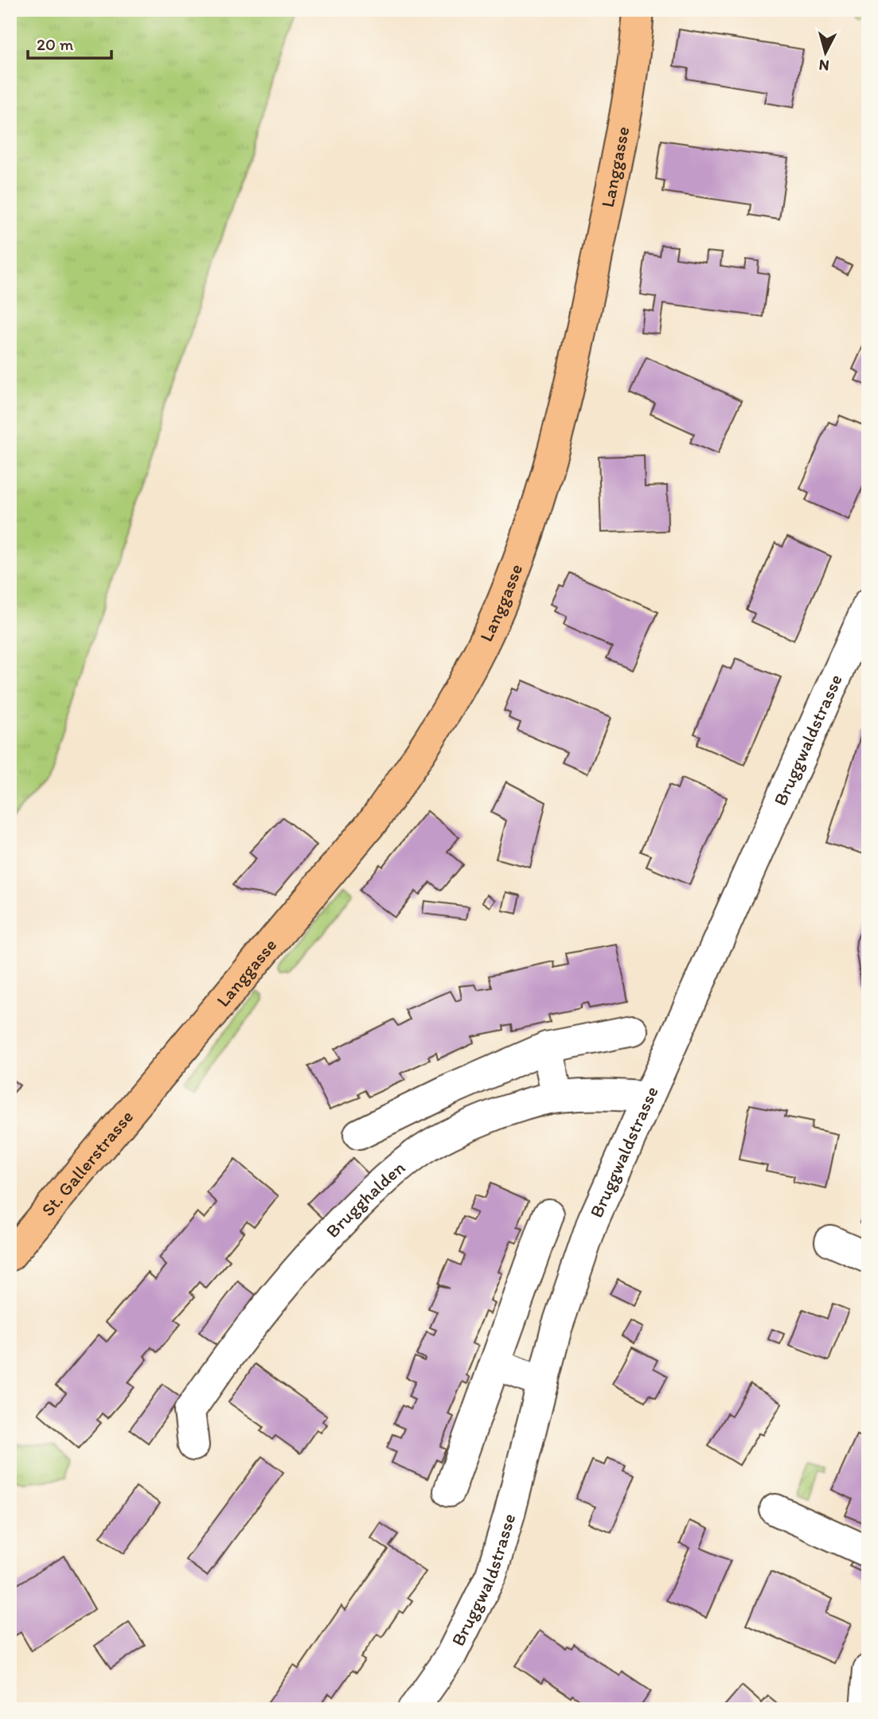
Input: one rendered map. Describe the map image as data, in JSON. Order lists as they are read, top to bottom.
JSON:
{
  "streets": {
    "main road": ["Langgasse", "St. Gallerstrasse"],
    "street": ["Bruggwaldstrasse", "Brugghalden"]
  },
  "crossings": [
    ["Langgasse", "St. Gallerstrasse"],
    ["Bruggwaldstrasse", "Brugghalden"]
  ],
  "scale_bar": "20 m",
  "north": "bottom"
}
